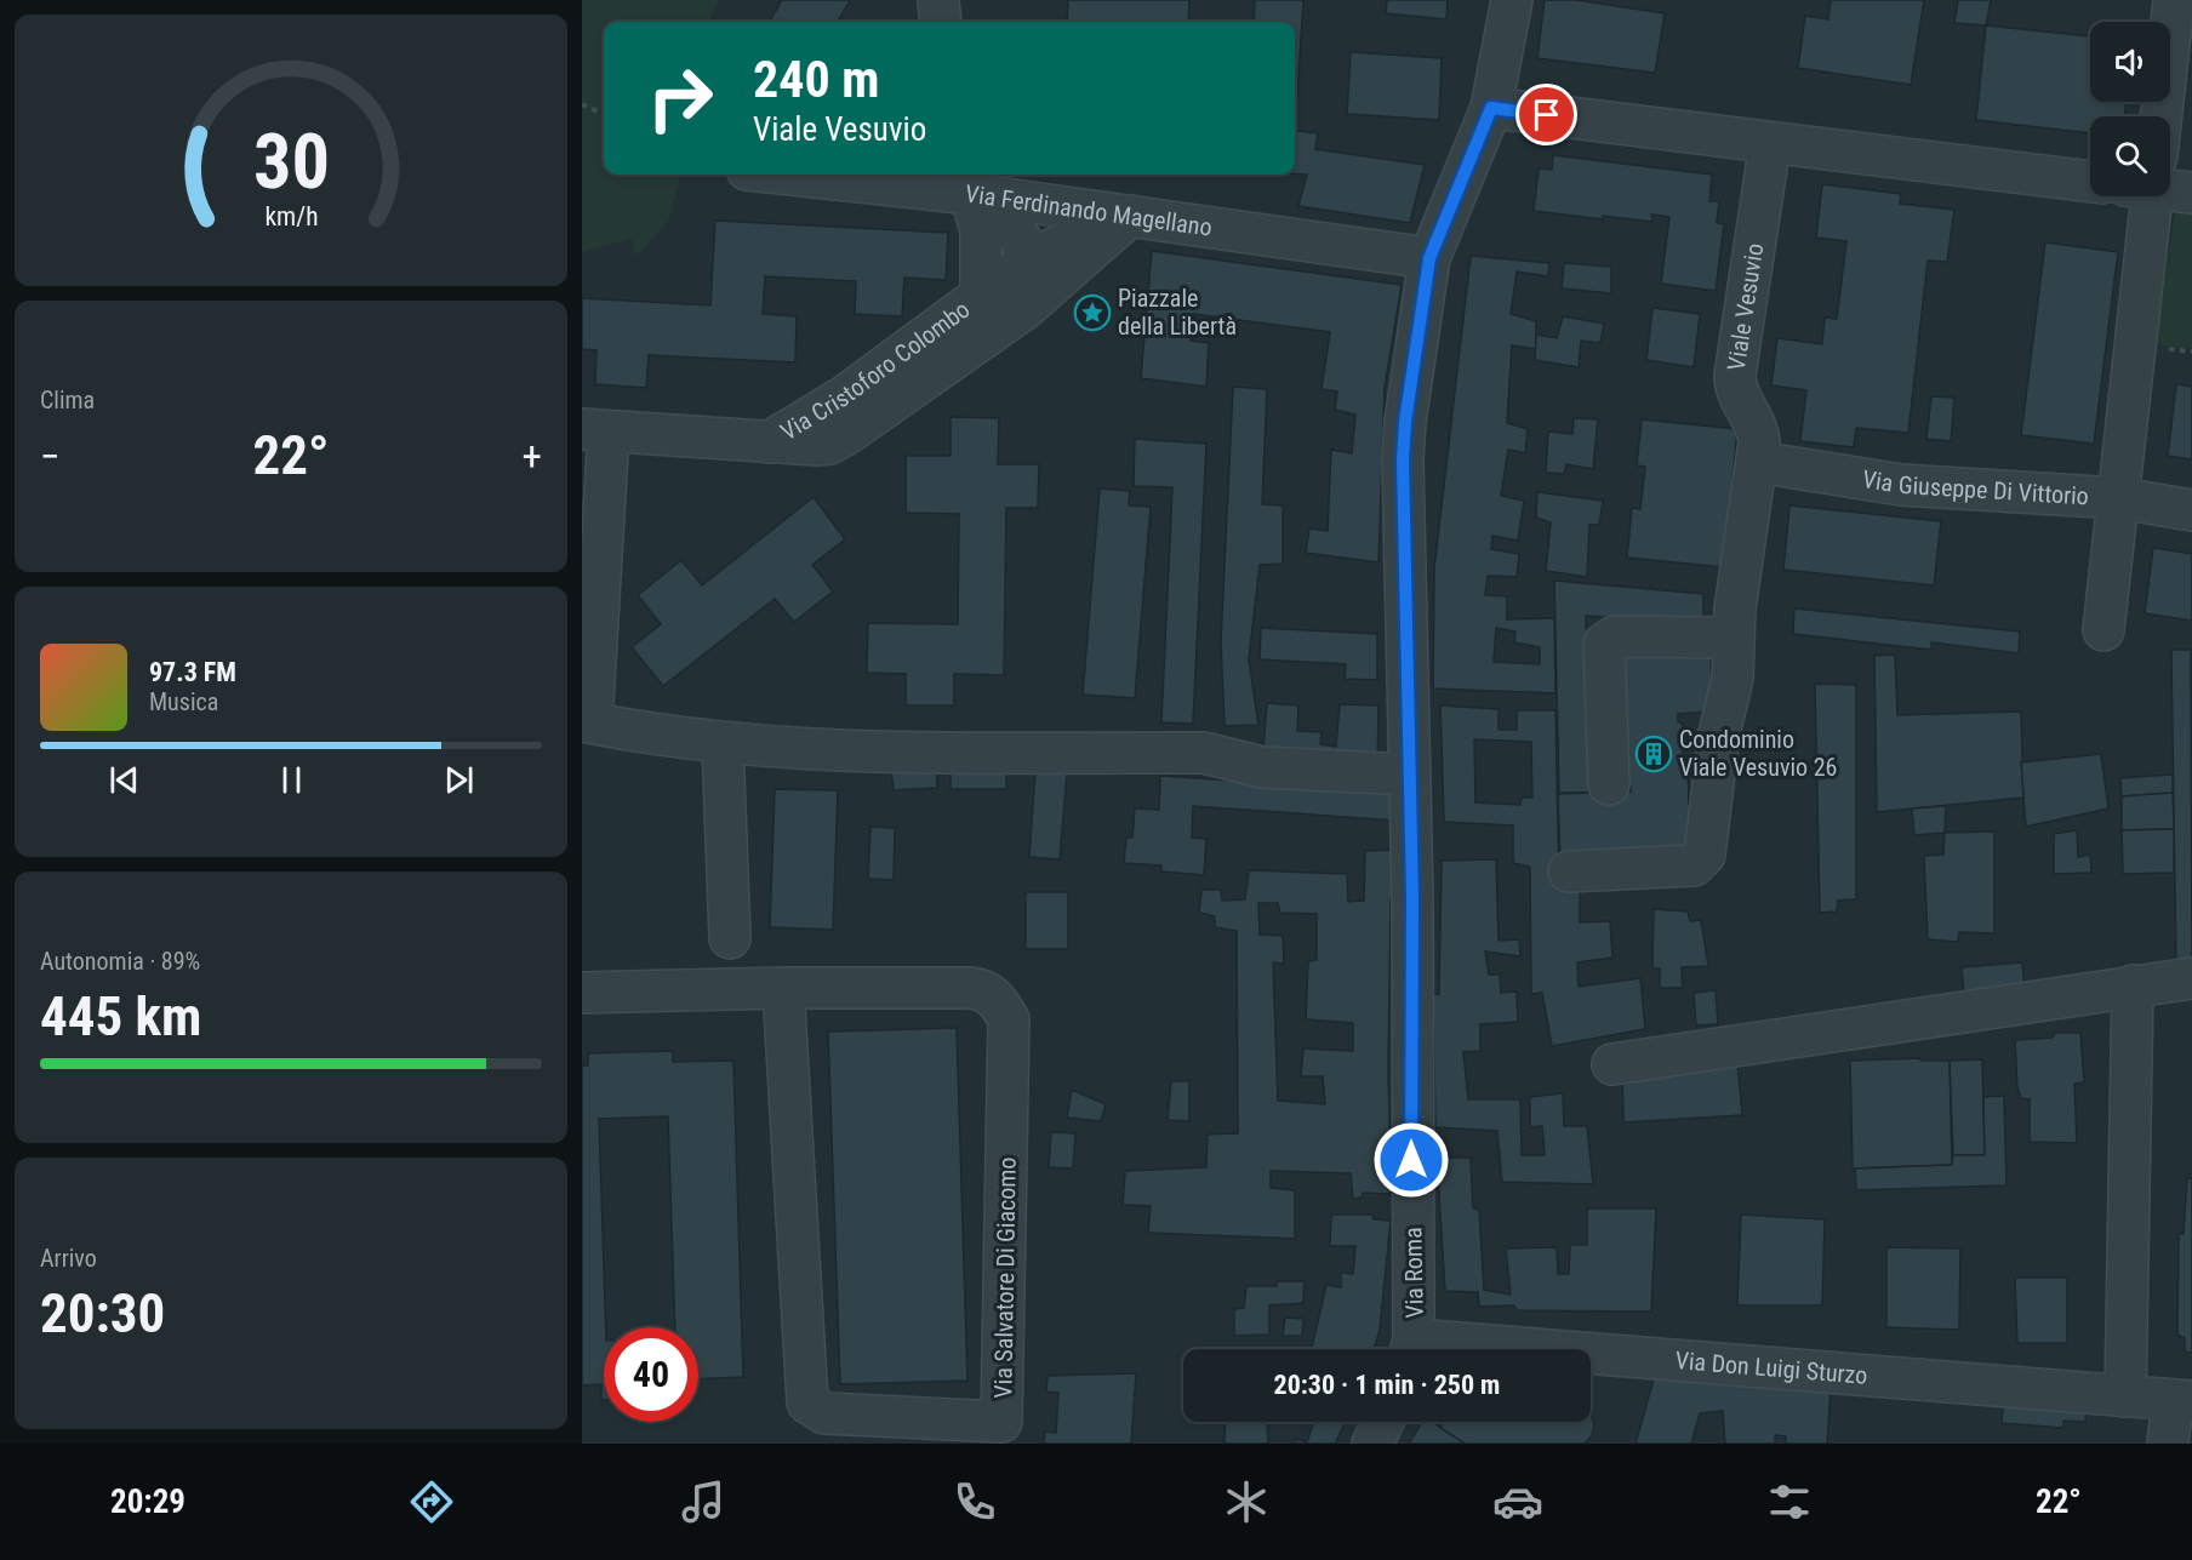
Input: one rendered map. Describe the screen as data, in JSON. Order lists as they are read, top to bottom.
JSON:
{
  "streets": {
    "street": [
      "Via Ferdinando Magellano",
      "Viale Vesuvio",
      "Via Cristoforo Colombo",
      "Via Giuseppe Di Vittorio",
      "Via Roma",
      "Via Salvatore Di Giacomo",
      "Via Don Luigi Sturzo"
    ]
  },
  "crossings": [
    ["Via Ferdinando Magellano", "Via Cristoforo Colombo"],
    ["Via Ferdinando Magellano", "Via Roma"],
    ["Viale Vesuvio", "Via Giuseppe Di Vittorio"]
  ],
  "places": {
    "place": ["Piazzale della Libertà"],
    "building": ["Condominio Viale Vesuvio 26"]
  },
  "page": {
    "turn": ["240 m", "Viale Vesuvio"],
    "tile": [
      "Clima",
      ["Autonomia · 89%", "445 km"],
      ["Arrivo", "20:30"]
    ],
    "heat": ["−", "22°", "+"],
    "song": ["97.3 FM", "Musica"],
    "limit": "40",
    "trip": "20:30 · 1 min · 250 m",
    "tabs": ["20:29", "22°"],
    "gauge": ["30", "km/h"]
  }
}
